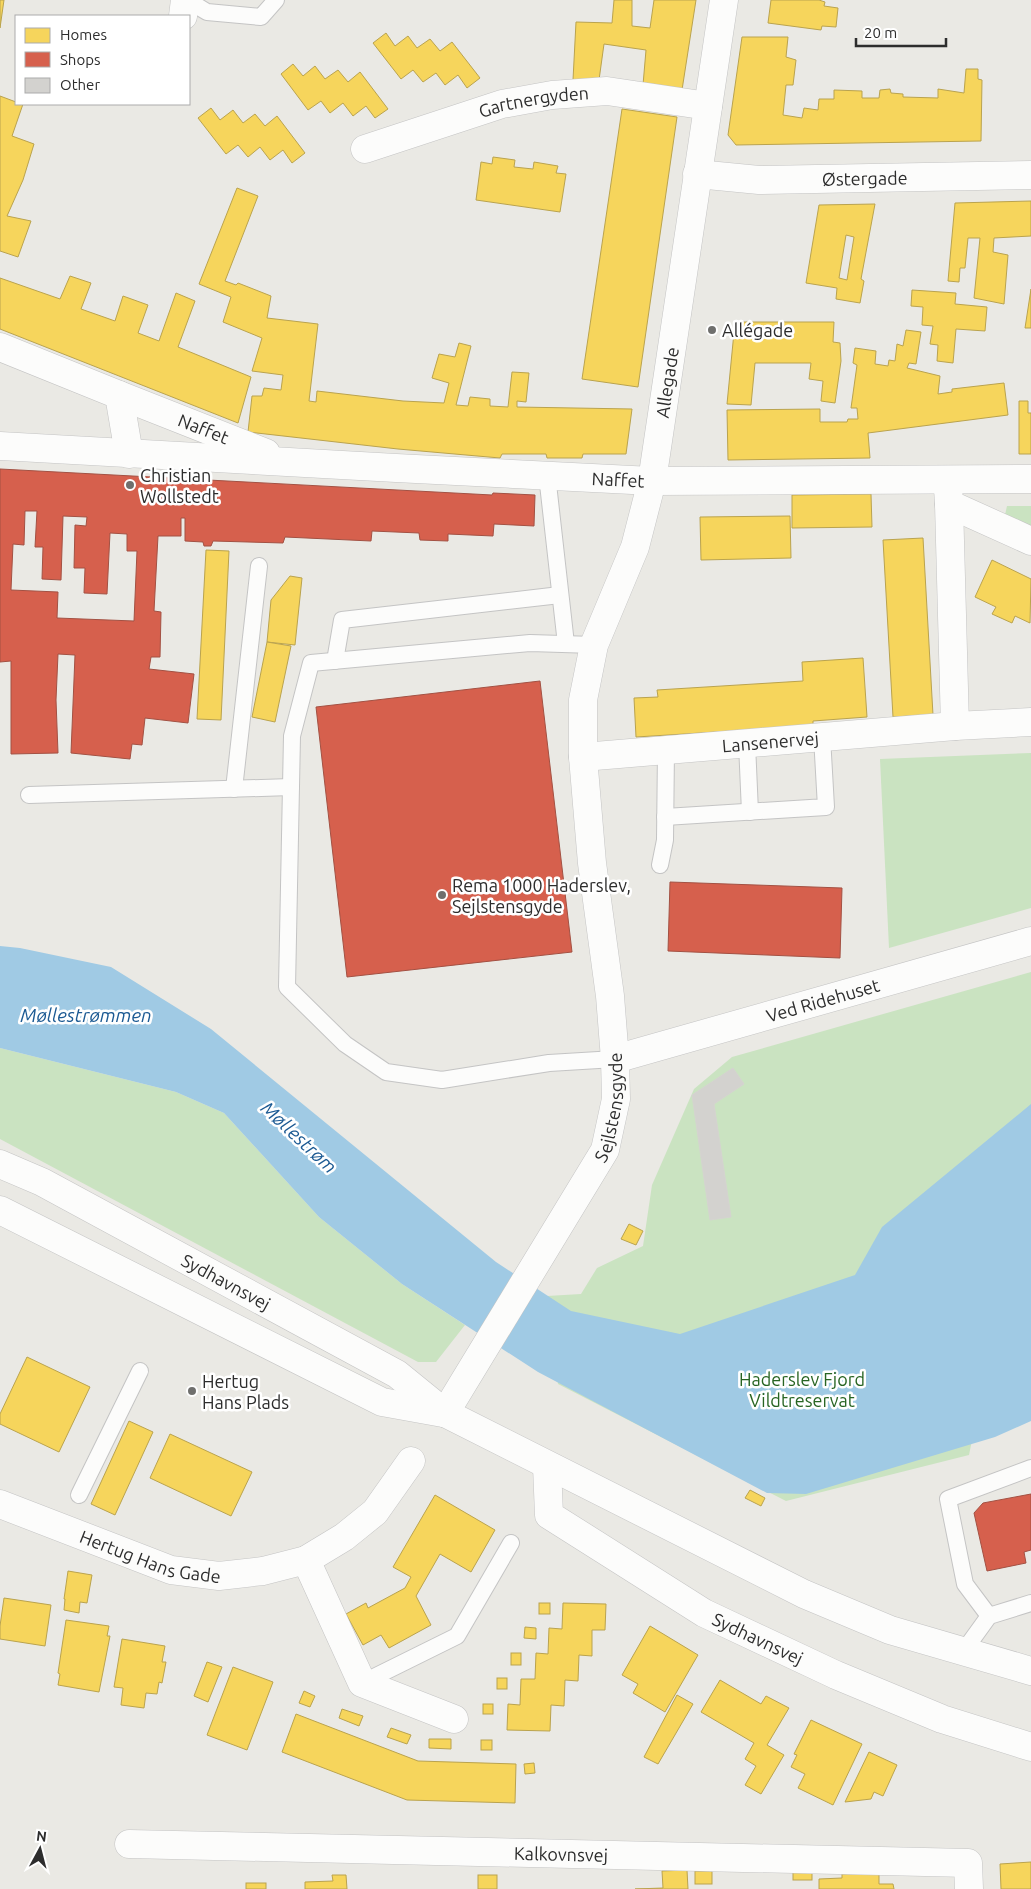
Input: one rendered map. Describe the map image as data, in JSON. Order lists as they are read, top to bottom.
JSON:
{
  "streets": {
    "street": [
      "Gartnergyden",
      "Østergade",
      "Allegade",
      "Naffet",
      "Lansenervej",
      "Ved Ridehuset",
      "Sejlstensgyde",
      "Sydhavnsvej",
      "Hertug Hans Gade",
      "Kalkovnsvej"
    ]
  },
  "crossings": [
    ["Gartnergyden", "Allegade"],
    ["Østergade", "Allegade"],
    ["Allegade", "Naffet"],
    ["Allegade", "Lansenervej"],
    ["Allegade", "Sejlstensgyde"],
    ["Lansenervej", "Sejlstensgyde"],
    ["Ved Ridehuset", "Sejlstensgyde"],
    ["Sejlstensgyde", "Sydhavnsvej"]
  ],
  "water": ["Møllestrømmen", "Møllestrøm"],
  "parks": ["Haderslev Fjord Vildtreservat"],
  "places": [
    "Allégade",
    "Christian Wollstedt",
    "Rema 1000 Haderslev, Sejlstensgyde",
    "Hertug Hans Plads"
  ],
  "legend": ["Homes", "Shops", "Other"],
  "scale_bar": "20 m",
  "north": "top"
}
